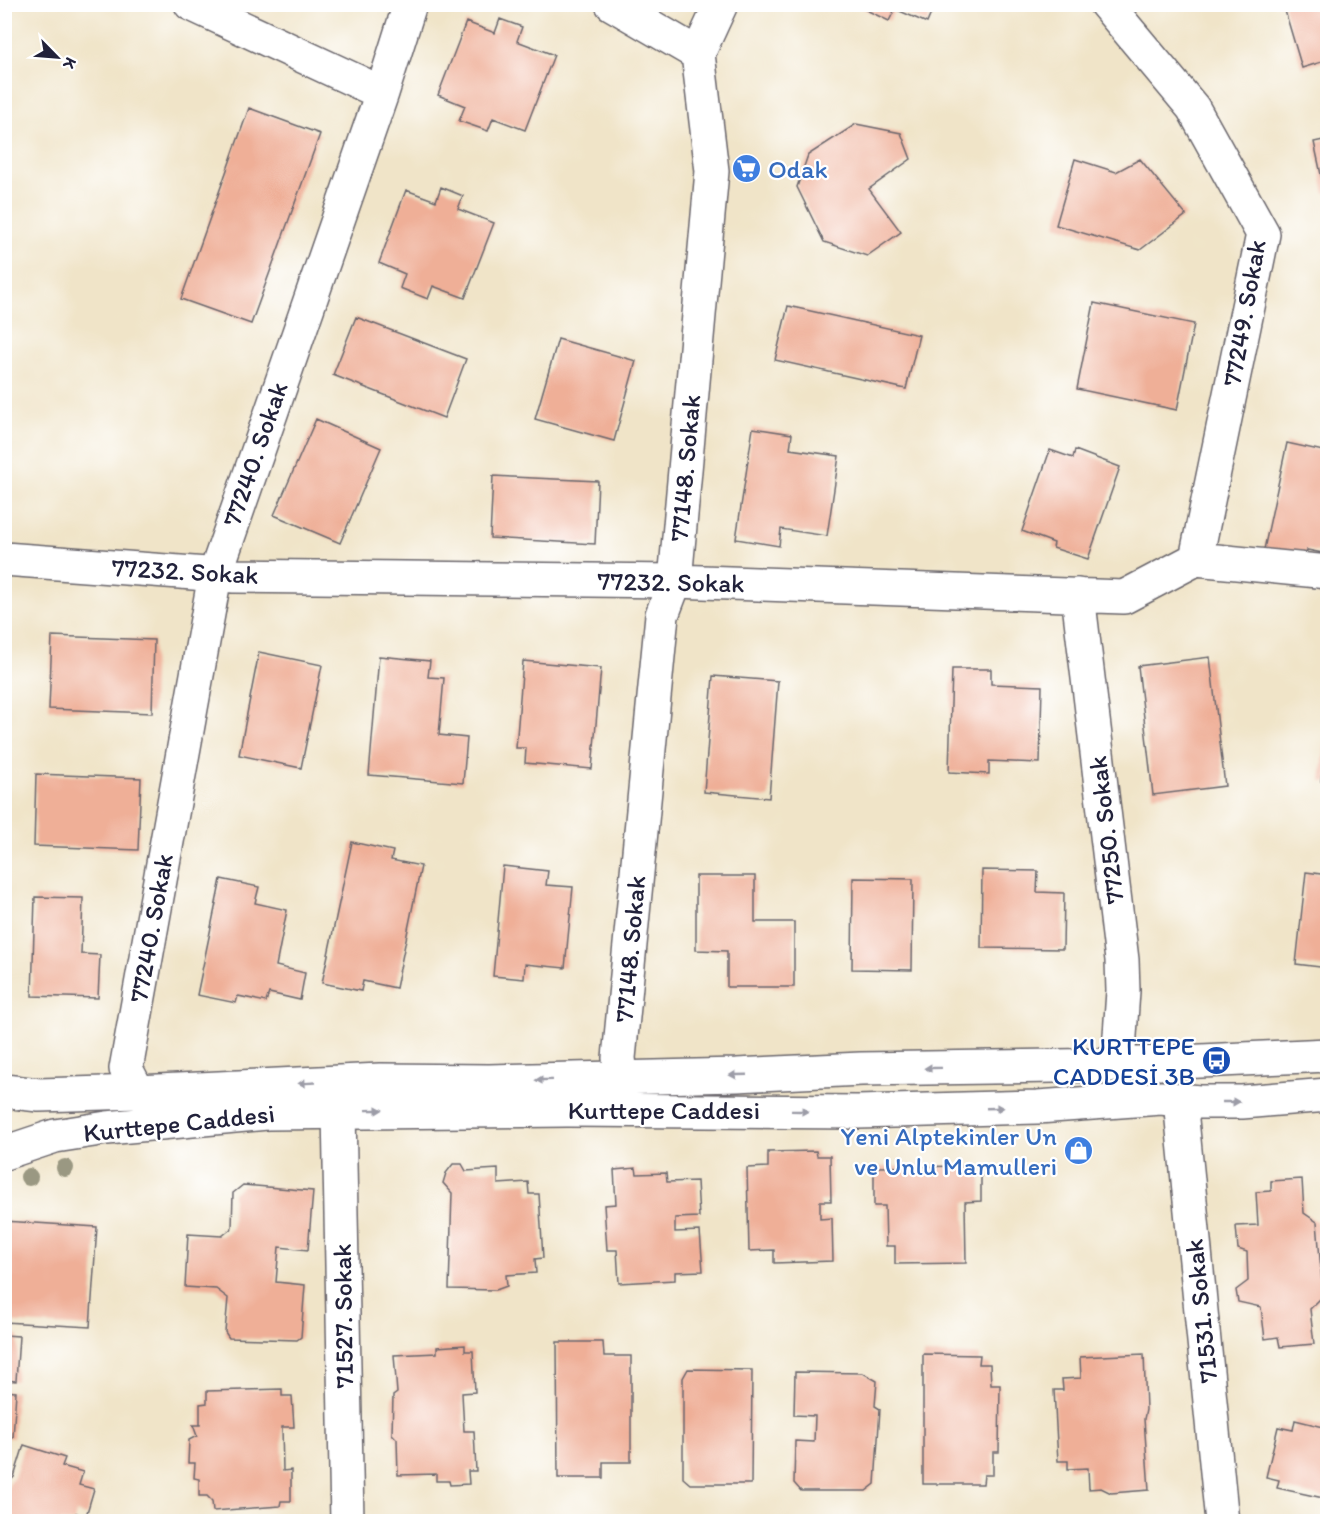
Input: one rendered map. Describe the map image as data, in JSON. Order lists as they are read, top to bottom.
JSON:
{
  "streets": {
    "street": [
      "77249. Sokak",
      "77240. Sokak",
      "77148. Sokak",
      "77232. Sokak",
      "77250. Sokak",
      "Kurttepe Caddesi",
      "71531. Sokak",
      "71527. Sokak"
    ]
  },
  "crossings": [
    ["77249. Sokak", "77232. Sokak"],
    ["77240. Sokak", "77232. Sokak"],
    ["77240. Sokak", "Kurttepe Caddesi"],
    ["77148. Sokak", "77232. Sokak"],
    ["77148. Sokak", "Kurttepe Caddesi"],
    ["77232. Sokak", "77250. Sokak"],
    ["77250. Sokak", "Kurttepe Caddesi"],
    ["Kurttepe Caddesi", "71531. Sokak"],
    ["Kurttepe Caddesi", "71527. Sokak"]
  ],
  "places": {
    "supermarket": ["Odak"],
    "bus stop": ["KURTTEPE CADDESİ 3B"],
    "shop": ["Yeni Alptekinler Un ve Unlu Mamulleri"]
  },
  "north": "bottom right"
}
